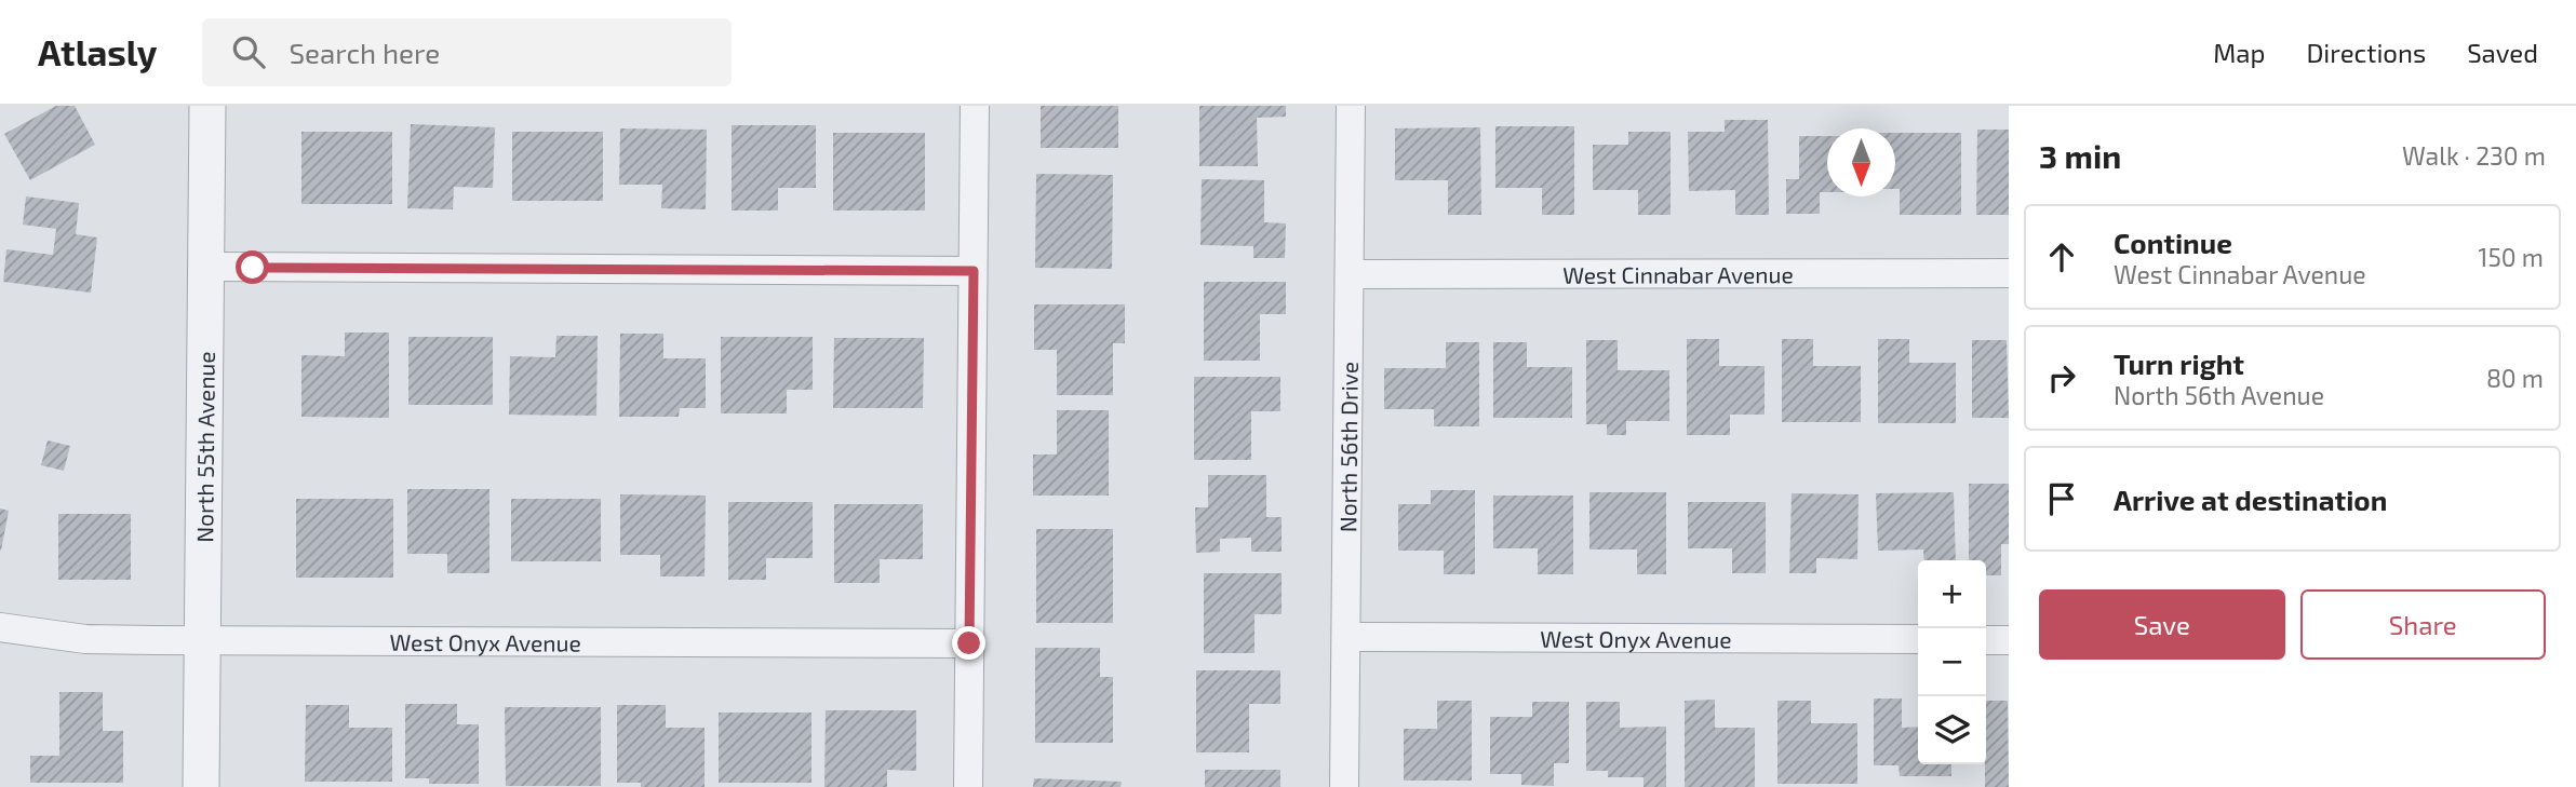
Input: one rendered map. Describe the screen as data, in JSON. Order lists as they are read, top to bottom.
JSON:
{
  "streets": {
    "street": [
      "West Cinnabar Avenue",
      "North 55th Avenue",
      "North 56th Drive",
      "West Onyx Avenue"
    ]
  },
  "crossings": [
    ["West Cinnabar Avenue", "North 56th Drive"],
    ["North 55th Avenue", "West Onyx Avenue"],
    ["North 56th Drive", "West Onyx Avenue"]
  ],
  "north": "bottom",
  "page": {
    "header": "Atlasly",
    "search": "Search here",
    "nav": ["Map", "Directions", "Saved"],
    "heading": ["3 min", "Walk · 230 m"],
    "list": [
      ["Continue", "West Cinnabar Avenue", "150 m"],
      ["Turn right", "North 56th Avenue", "80 m"],
      "Arrive at destination"
    ],
    "map_buttons": ["+", "−"],
    "buttons": ["Save", "Share"]
  }
}
